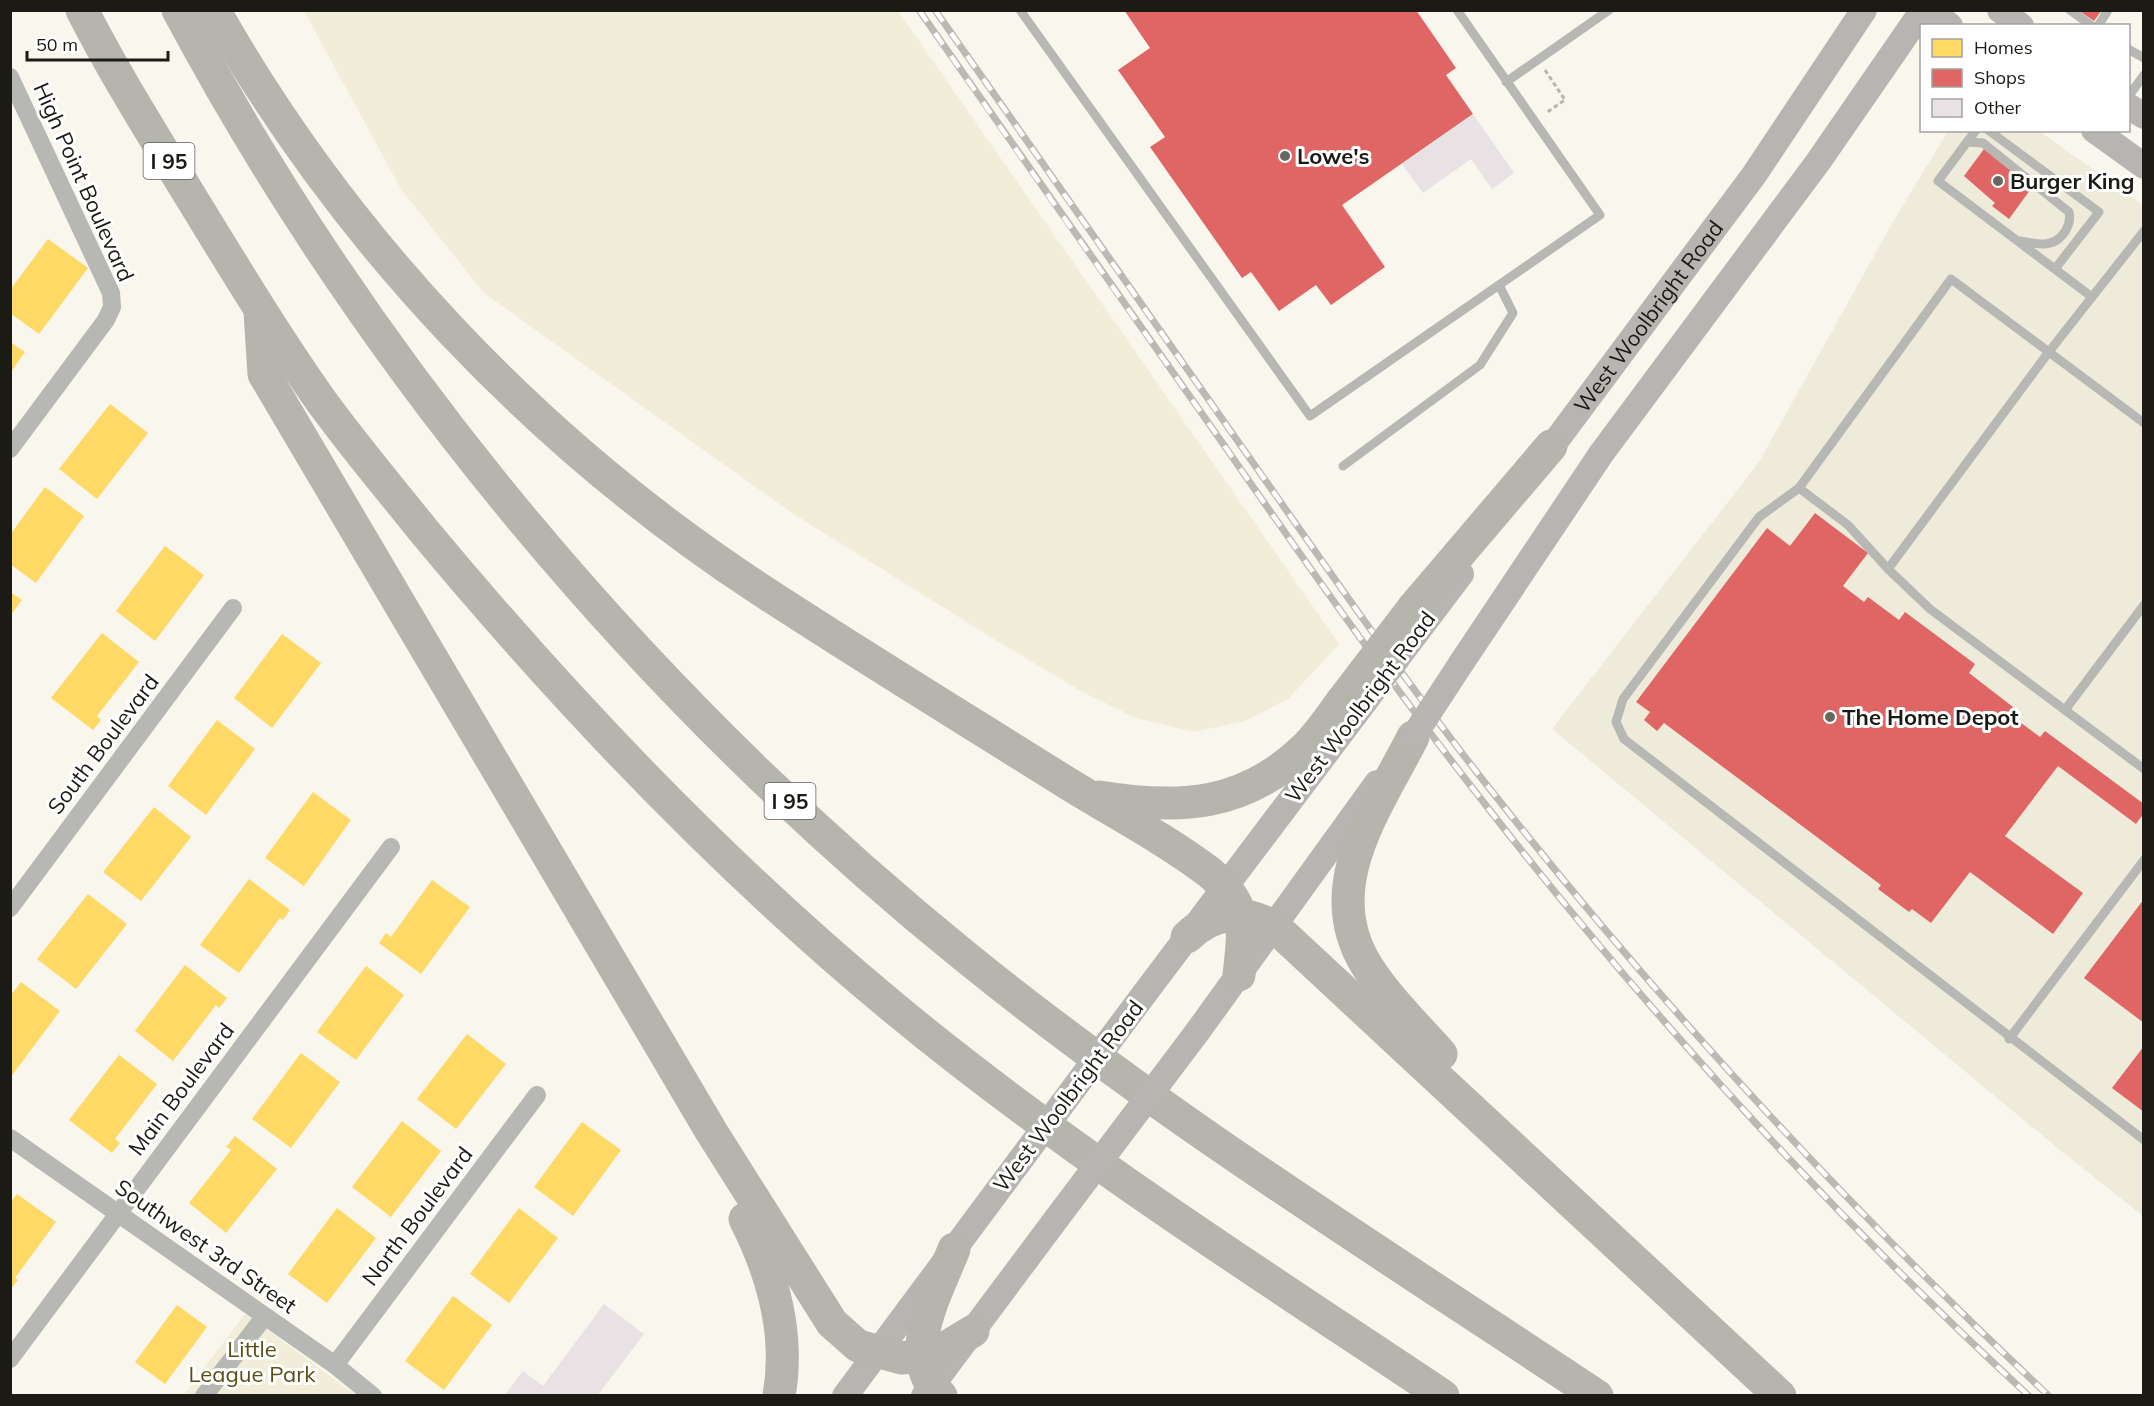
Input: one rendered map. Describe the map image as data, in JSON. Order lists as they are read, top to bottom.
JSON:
{
  "streets": {
    "highway": ["I 95"],
    "main road": ["West Woolbright Road"],
    "street": [
      "High Point Boulevard",
      "South Boulevard",
      "Main Boulevard",
      "North Boulevard",
      "Southwest 3rd Street"
    ]
  },
  "crossings": [
    ["Main Boulevard", "Southwest 3rd Street"],
    ["North Boulevard", "Southwest 3rd Street"]
  ],
  "parks": ["Little League Park"],
  "places": ["Lowe's", "Burger King", "The Home Depot"],
  "legend": ["Homes", "Shops", "Other"],
  "scale_bar": "50 m"
}
